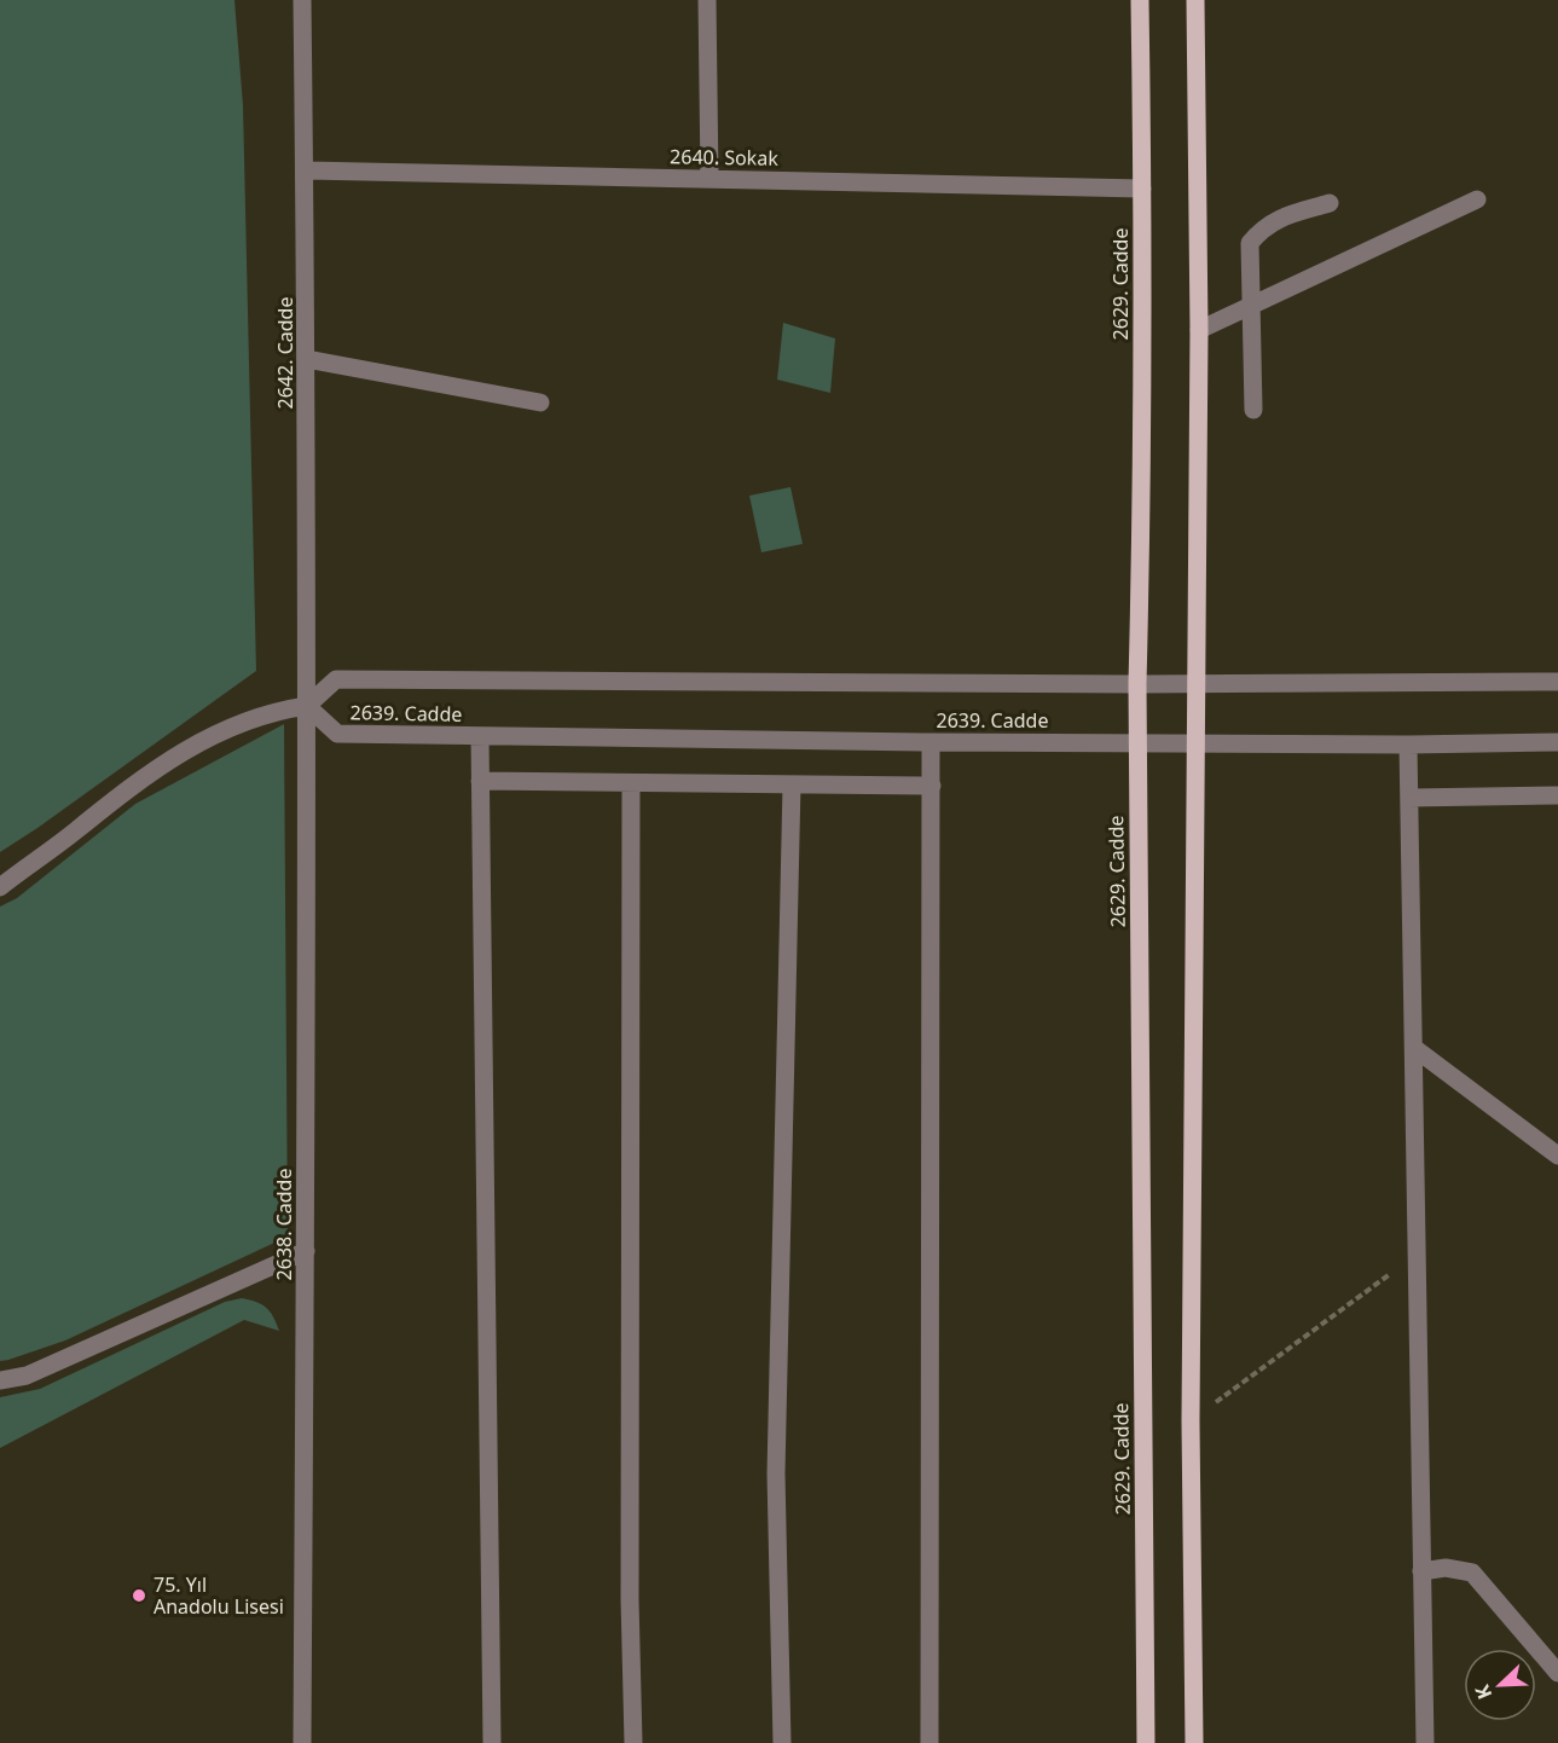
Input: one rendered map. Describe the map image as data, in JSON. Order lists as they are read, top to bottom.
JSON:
{
  "streets": {
    "main road": ["2629. Cadde"],
    "street": [
      "2640. Sokak",
      "2642. Cadde",
      "2639. Cadde",
      "2638. Cadde"
    ]
  },
  "crossings": [
    ["2640. Sokak", "2629. Cadde"],
    ["2640. Sokak", "2642. Cadde"],
    ["2629. Cadde", "2639. Cadde"],
    ["2642. Cadde", "2639. Cadde"],
    ["2642. Cadde", "2638. Cadde"],
    ["2639. Cadde", "2638. Cadde"]
  ],
  "places": ["75. Yıl Anadolu Lisesi"],
  "north": "bottom left"
}
